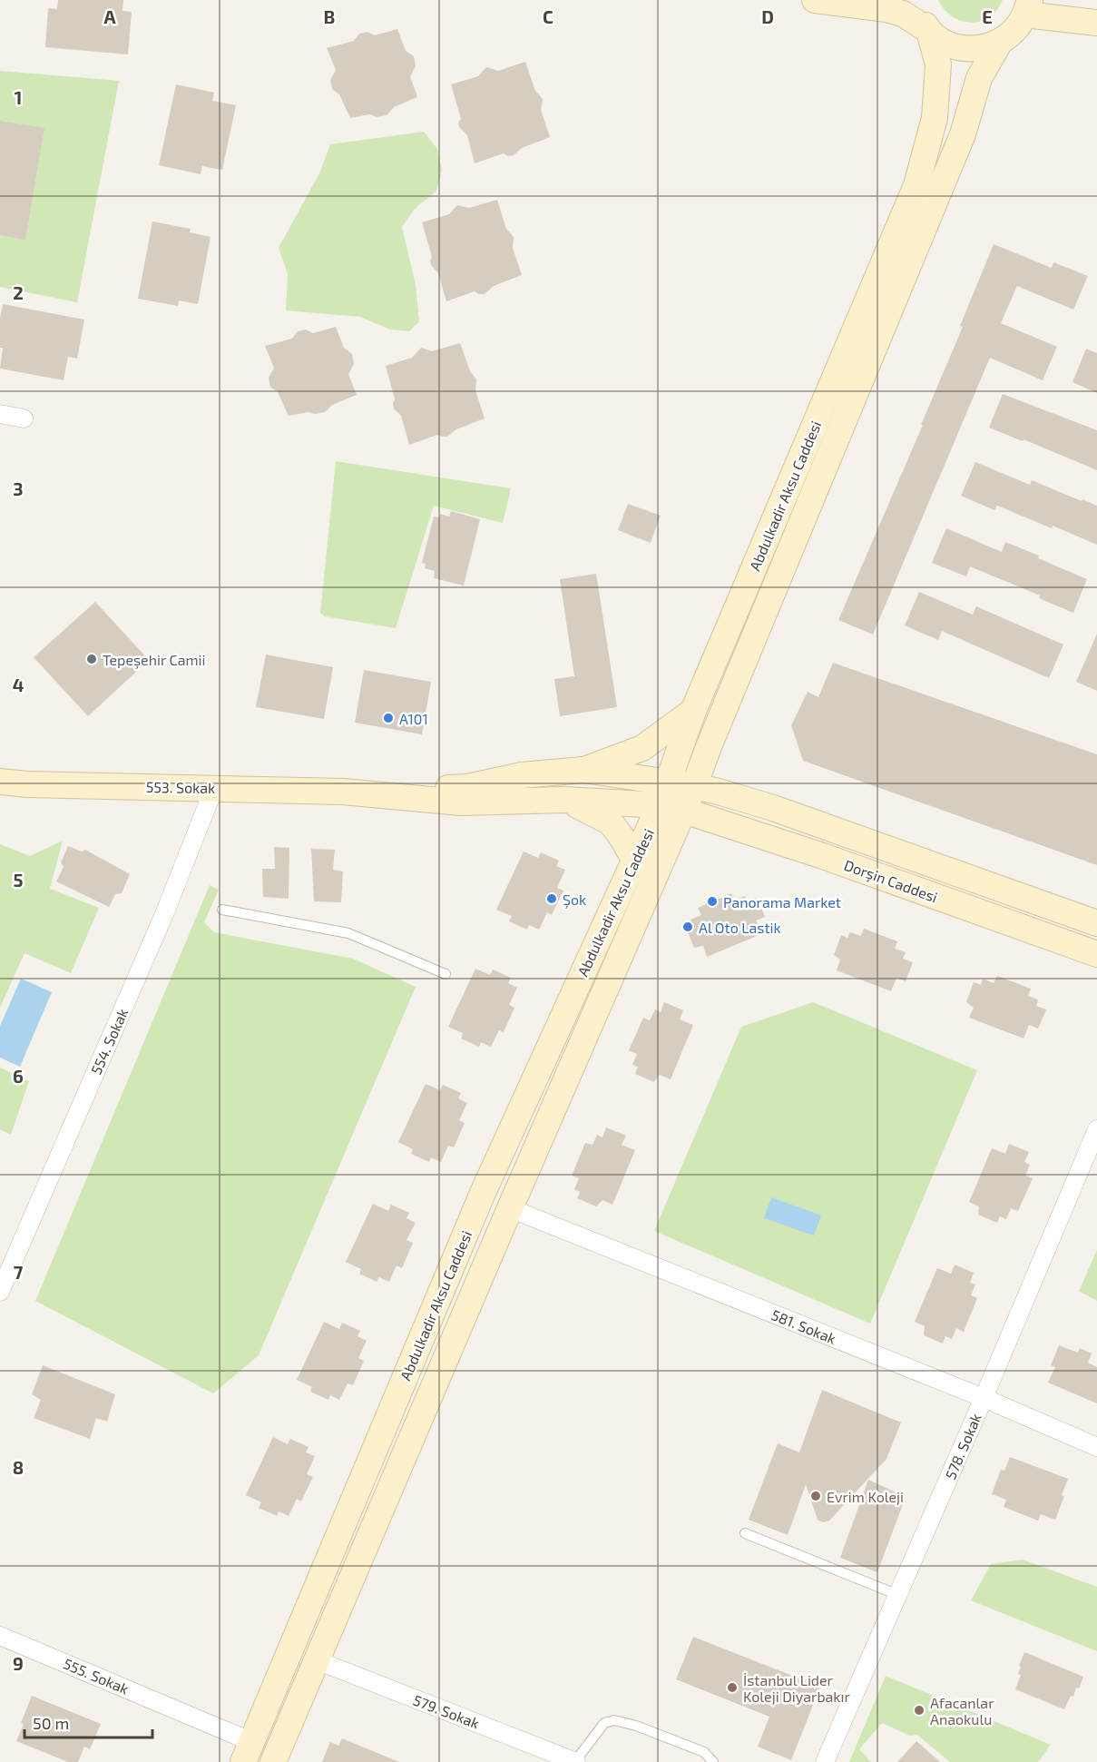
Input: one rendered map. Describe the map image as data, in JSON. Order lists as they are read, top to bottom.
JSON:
{
  "streets": {
    "main road": ["Abdulkadir Aksu Caddesi", "553. Sokak", "Dorşin Caddesi"],
    "street": [
      "554. Sokak",
      "581. Sokak",
      "578. Sokak",
      "555. Sokak",
      "579. Sokak"
    ]
  },
  "crossings": [
    ["Abdulkadir Aksu Caddesi", "Dorşin Caddesi"],
    ["Abdulkadir Aksu Caddesi", "581. Sokak"],
    ["Abdulkadir Aksu Caddesi", "555. Sokak"],
    ["Abdulkadir Aksu Caddesi", "579. Sokak"],
    ["553. Sokak", "554. Sokak"],
    ["581. Sokak", "578. Sokak"]
  ],
  "places": [
    "Tepeşehir Camii",
    "A101",
    "Şok",
    "Panorama Market",
    "Al Oto Lastik",
    "Evrim Koleji",
    "İstanbul Lider Koleji Diyarbakır",
    "Afacanlar Anaokulu"
  ],
  "scale_bar": "50 m",
  "grid": {
    "columns": [
      "A",
      "B",
      "C",
      "D",
      "E"
    ],
    "rows": [
      "1",
      "2",
      "3",
      "4",
      "5",
      "6",
      "7",
      "8",
      "9"
    ]
  }
}
